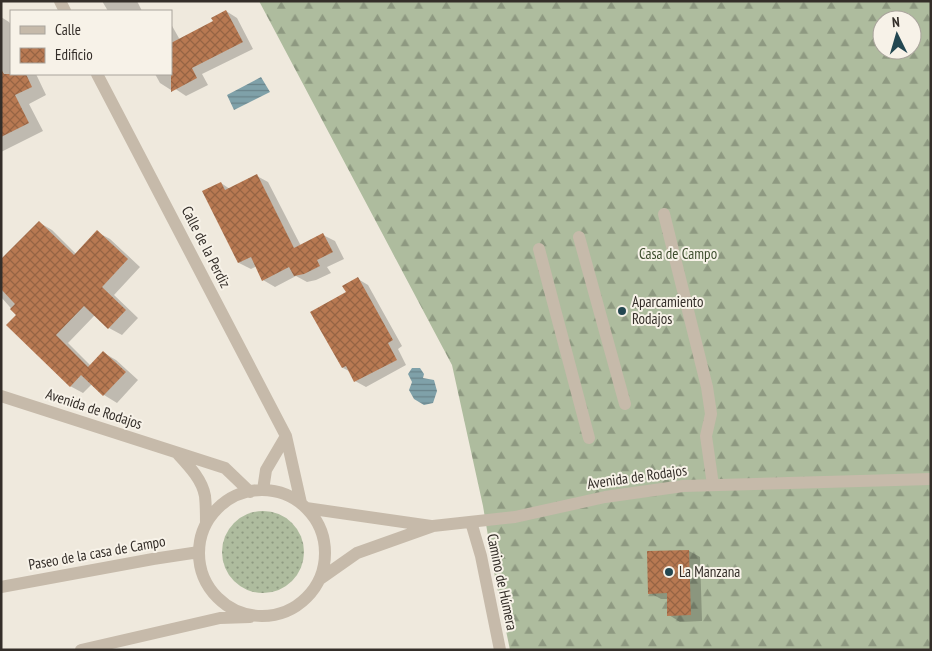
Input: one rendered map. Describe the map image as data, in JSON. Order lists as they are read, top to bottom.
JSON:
{
  "streets": {
    "street": [
      "Calle de la Perdiz",
      "Avenida de Rodajos",
      "Paseo de la casa de Campo",
      "Camino de Húmera"
    ]
  },
  "crossings": [
    ["Calle de la Perdiz", "Avenida de Rodajos"],
    ["Calle de la Perdiz", "Paseo de la casa de Campo"],
    ["Avenida de Rodajos", "Paseo de la casa de Campo"],
    ["Avenida de Rodajos", "Camino de Húmera"]
  ],
  "parks": ["Casa de Campo"],
  "places": ["Aparcamiento Rodajos", "La Manzana"],
  "legend": ["Calle", "Edificio"],
  "north": "top"
}
